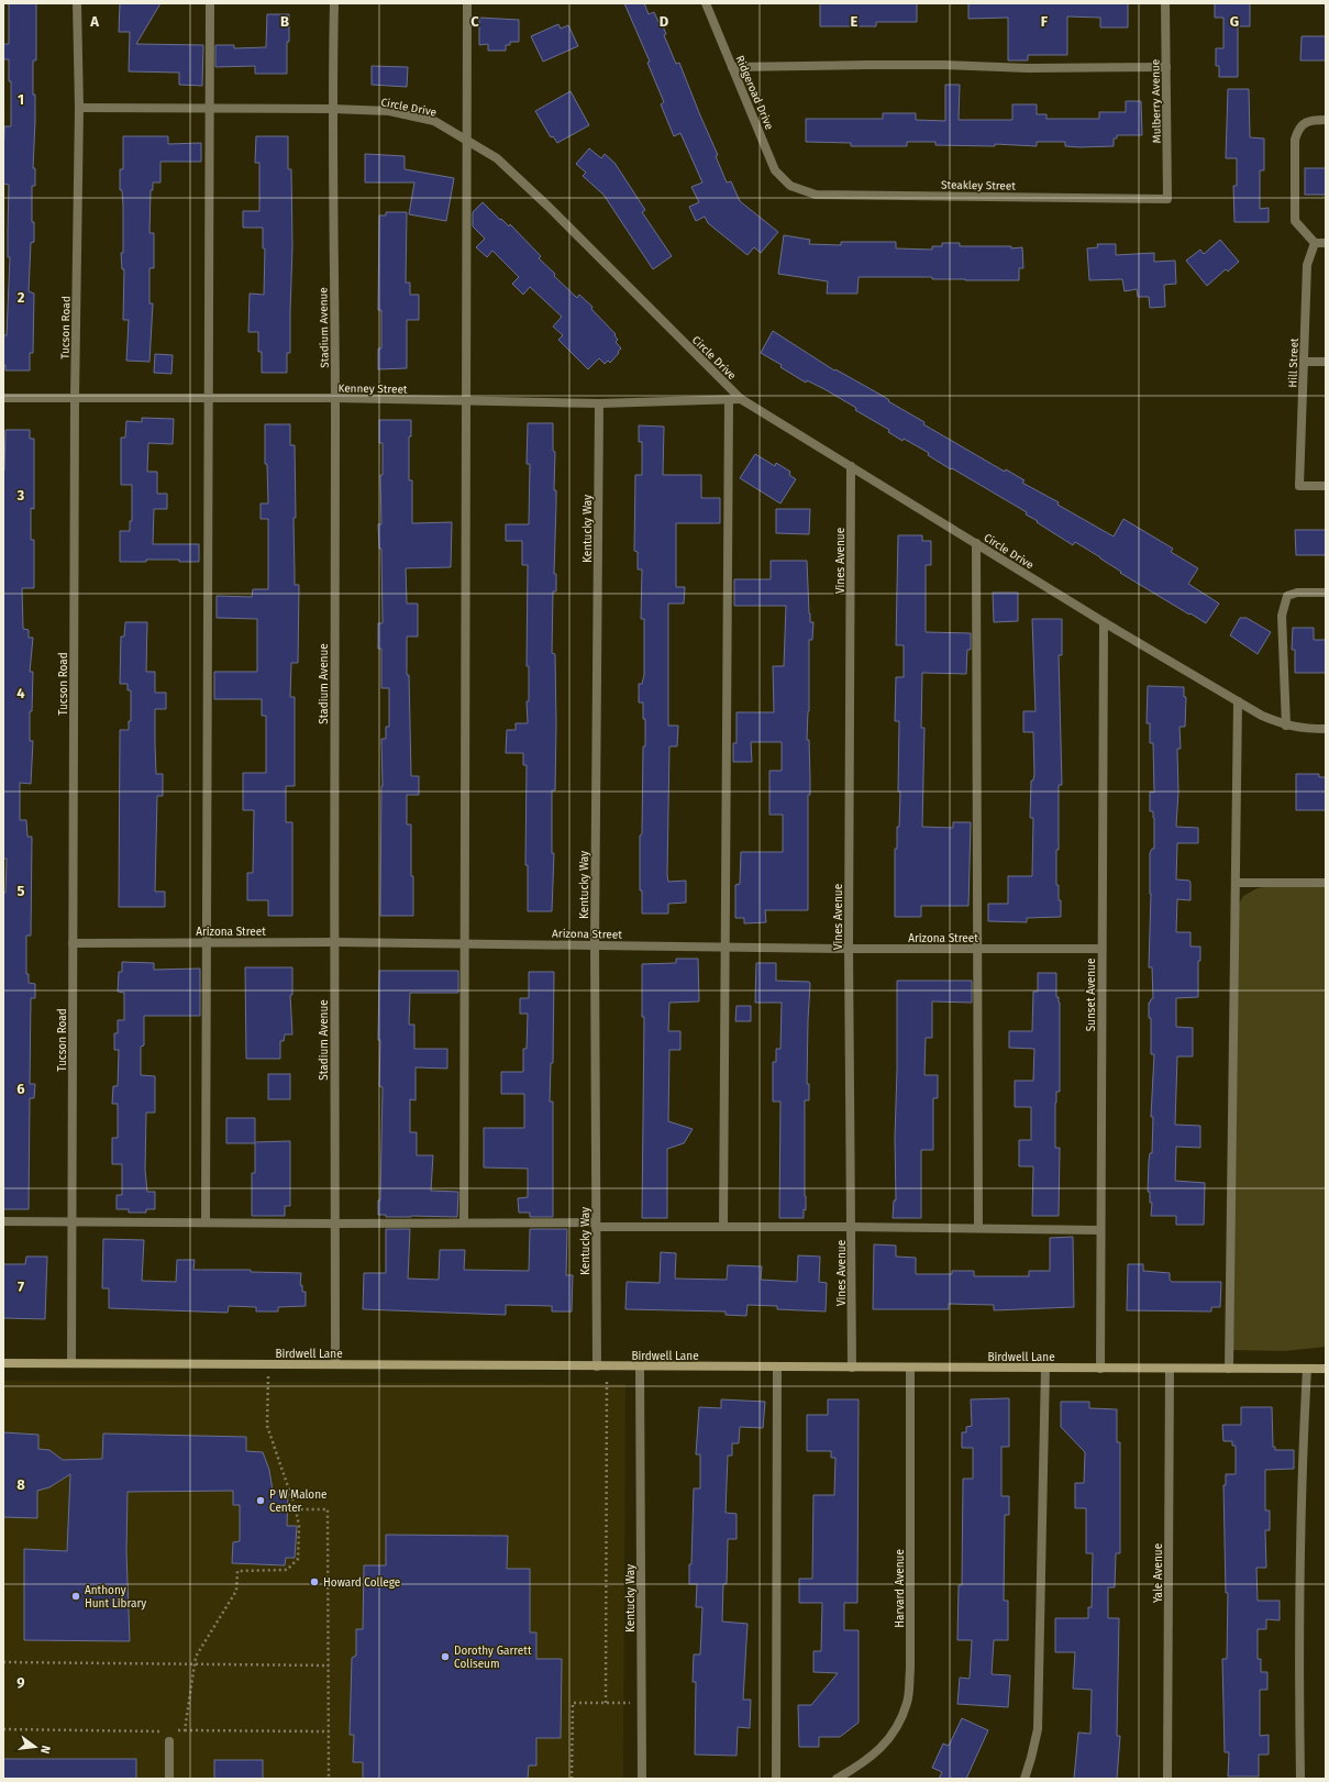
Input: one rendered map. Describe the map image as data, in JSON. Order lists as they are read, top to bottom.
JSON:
{
  "streets": {
    "main road": ["Birdwell Lane"],
    "street": [
      "Ridgeroad Drive",
      "Mulberry Avenue",
      "Circle Drive",
      "Steakley Street",
      "Tucson Road",
      "Stadium Avenue",
      "Hill Street",
      "Kenney Street",
      "Kentucky Way",
      "Vines Avenue",
      "Arizona Street",
      "Sunset Avenue",
      "Yale Avenue",
      "Harvard Avenue"
    ]
  },
  "crossings": [
    ["Ridgeroad Drive", "Steakley Street"],
    ["Mulberry Avenue", "Steakley Street"],
    ["Circle Drive", "Tucson Road"],
    ["Circle Drive", "Stadium Avenue"],
    ["Circle Drive", "Kenney Street"],
    ["Circle Drive", "Vines Avenue"],
    ["Circle Drive", "Sunset Avenue"],
    ["Tucson Road", "Kenney Street"],
    ["Tucson Road", "Arizona Street"],
    ["Tucson Road", "Birdwell Lane"],
    ["Stadium Avenue", "Kenney Street"],
    ["Stadium Avenue", "Arizona Street"],
    ["Stadium Avenue", "Birdwell Lane"],
    ["Kenney Street", "Kentucky Way"],
    ["Kentucky Way", "Arizona Street"],
    ["Kentucky Way", "Birdwell Lane"],
    ["Vines Avenue", "Arizona Street"],
    ["Vines Avenue", "Birdwell Lane"],
    ["Arizona Street", "Sunset Avenue"],
    ["Sunset Avenue", "Birdwell Lane"],
    ["Birdwell Lane", "Yale Avenue"],
    ["Birdwell Lane", "Harvard Avenue"]
  ],
  "places": [
    "P W Malone Center",
    "Howard College",
    "Anthony Hunt Library",
    "Dorothy Garrett Coliseum"
  ],
  "north": "right",
  "grid": {
    "columns": [
      "A",
      "B",
      "C",
      "D",
      "E",
      "F",
      "G"
    ],
    "rows": [
      "1",
      "2",
      "3",
      "4",
      "5",
      "6",
      "7",
      "8",
      "9"
    ]
  }
}
